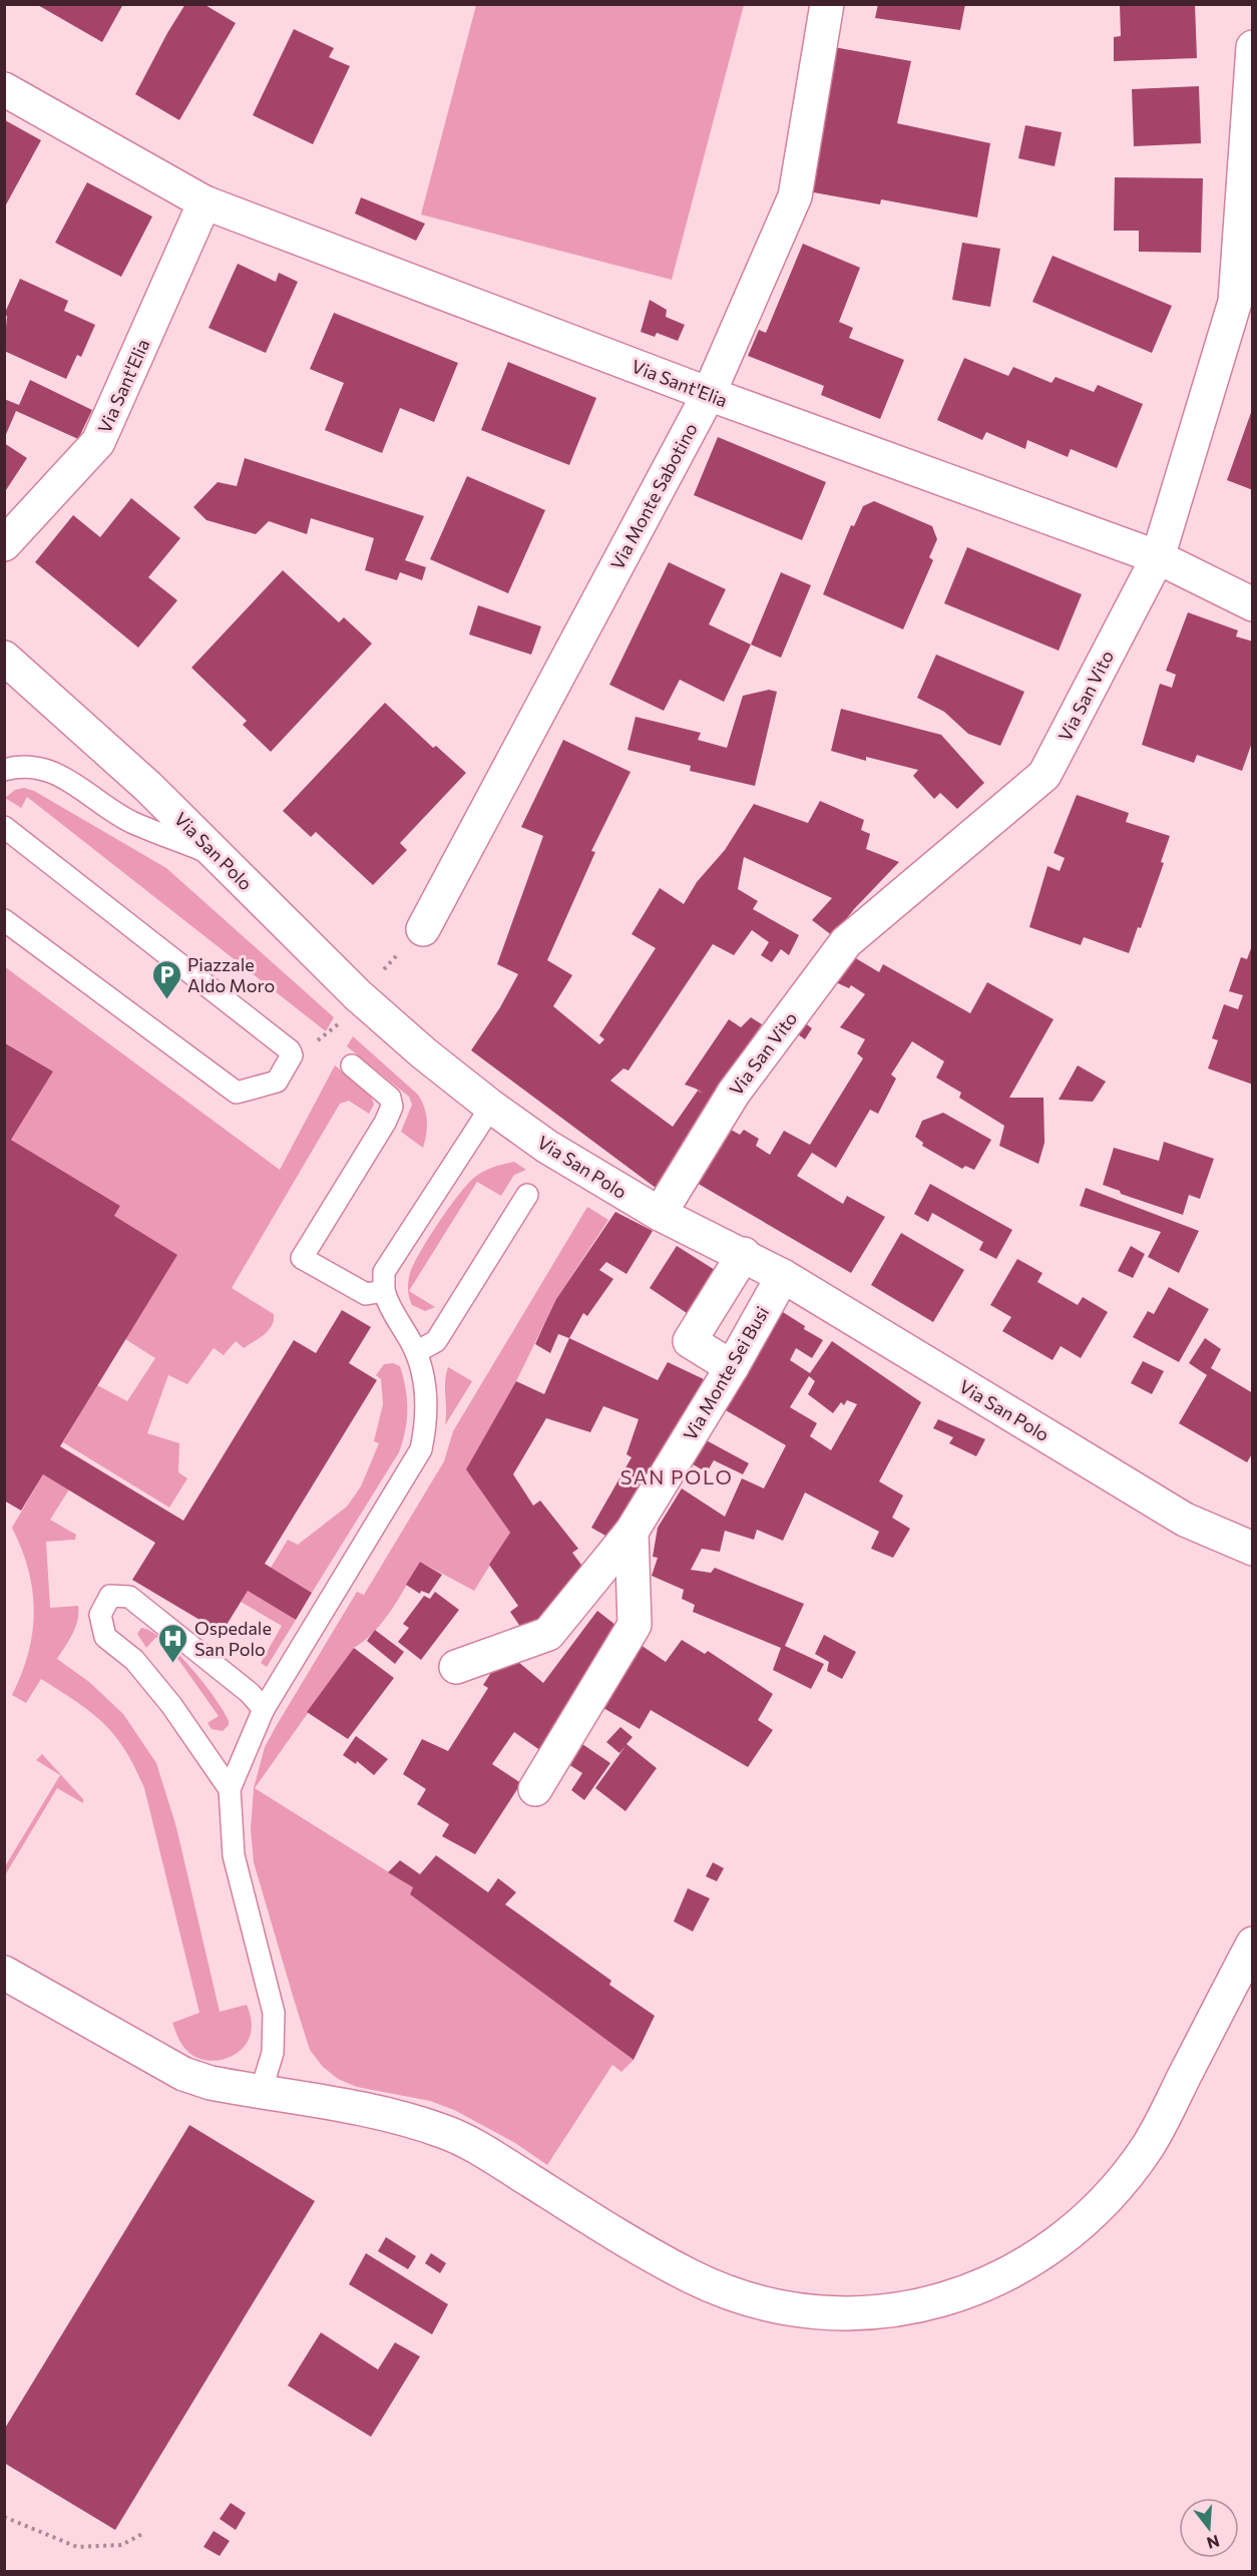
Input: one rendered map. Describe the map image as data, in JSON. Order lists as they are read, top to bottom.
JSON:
{
  "streets": {
    "street": [
      "Via Sant'Elia",
      "Via Monte Sabotino",
      "Via San Vito",
      "Via San Polo",
      "Via Monte Sei Busi"
    ]
  },
  "crossings": [
    ["Via Sant'Elia", "Via Monte Sabotino"],
    ["Via Sant'Elia", "Via San Vito"],
    ["Via San Vito", "Via San Polo"],
    ["Via San Polo", "Via Monte Sei Busi"]
  ],
  "districts": ["SAN POLO"],
  "places": {
    "parking": ["Piazzale Aldo Moro"],
    "hospital": ["Ospedale San Polo"]
  },
  "north": "bottom"
}
